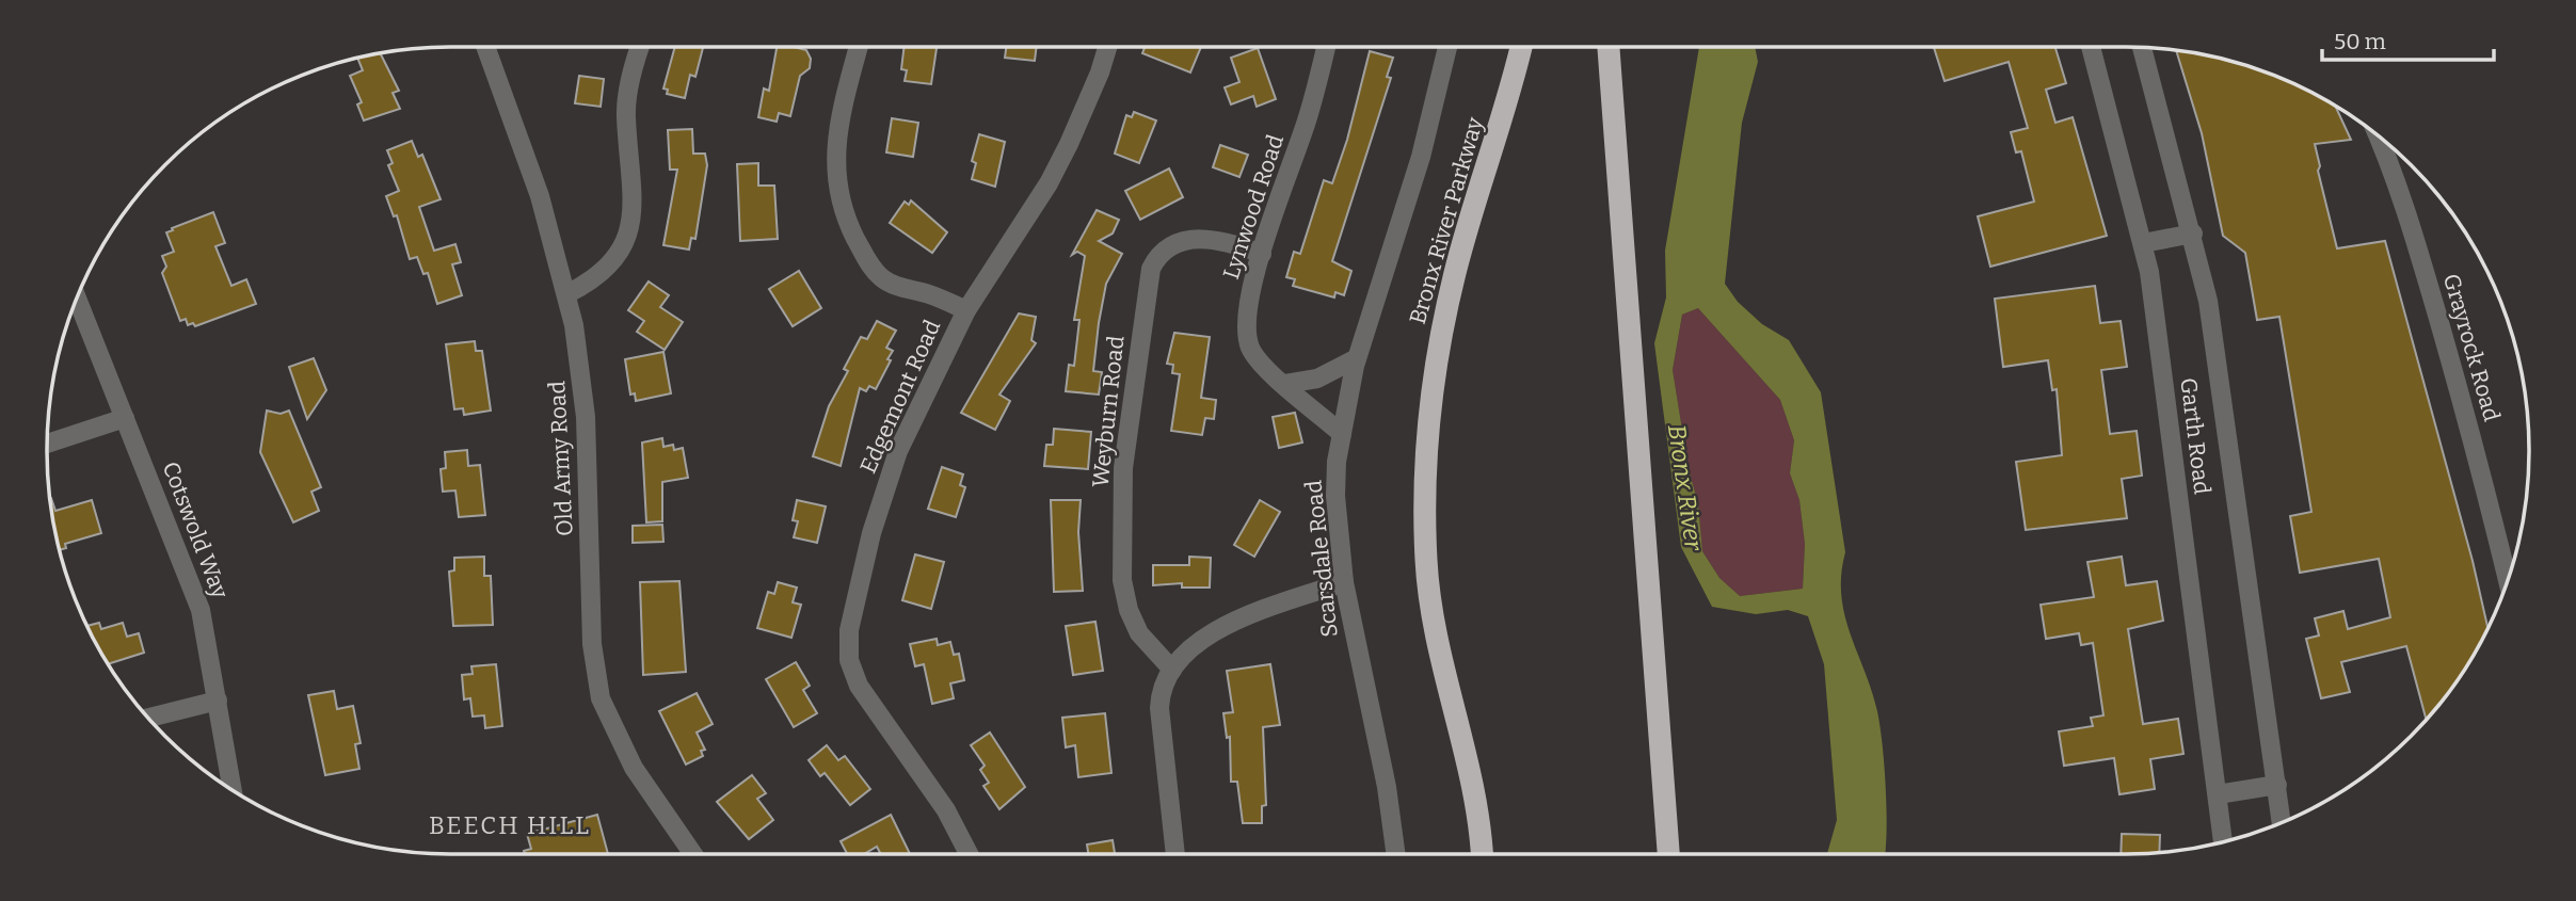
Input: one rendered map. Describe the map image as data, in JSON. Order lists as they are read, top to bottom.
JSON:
{
  "streets": {
    "highway": ["Bronx River Parkway"],
    "street": [
      "Lynwood Road",
      "Grayrock Road",
      "Edgemont Road",
      "Weyburn Road",
      "Garth Road",
      "Old Army Road",
      "Cotswold Way",
      "Scarsdale Road"
    ]
  },
  "crossings": [
    ["Lynwood Road", "Weyburn Road"],
    ["Lynwood Road", "Scarsdale Road"]
  ],
  "districts": ["BEECH HILL"],
  "water": ["Bronx River"],
  "scale_bar": "50 m"
}
